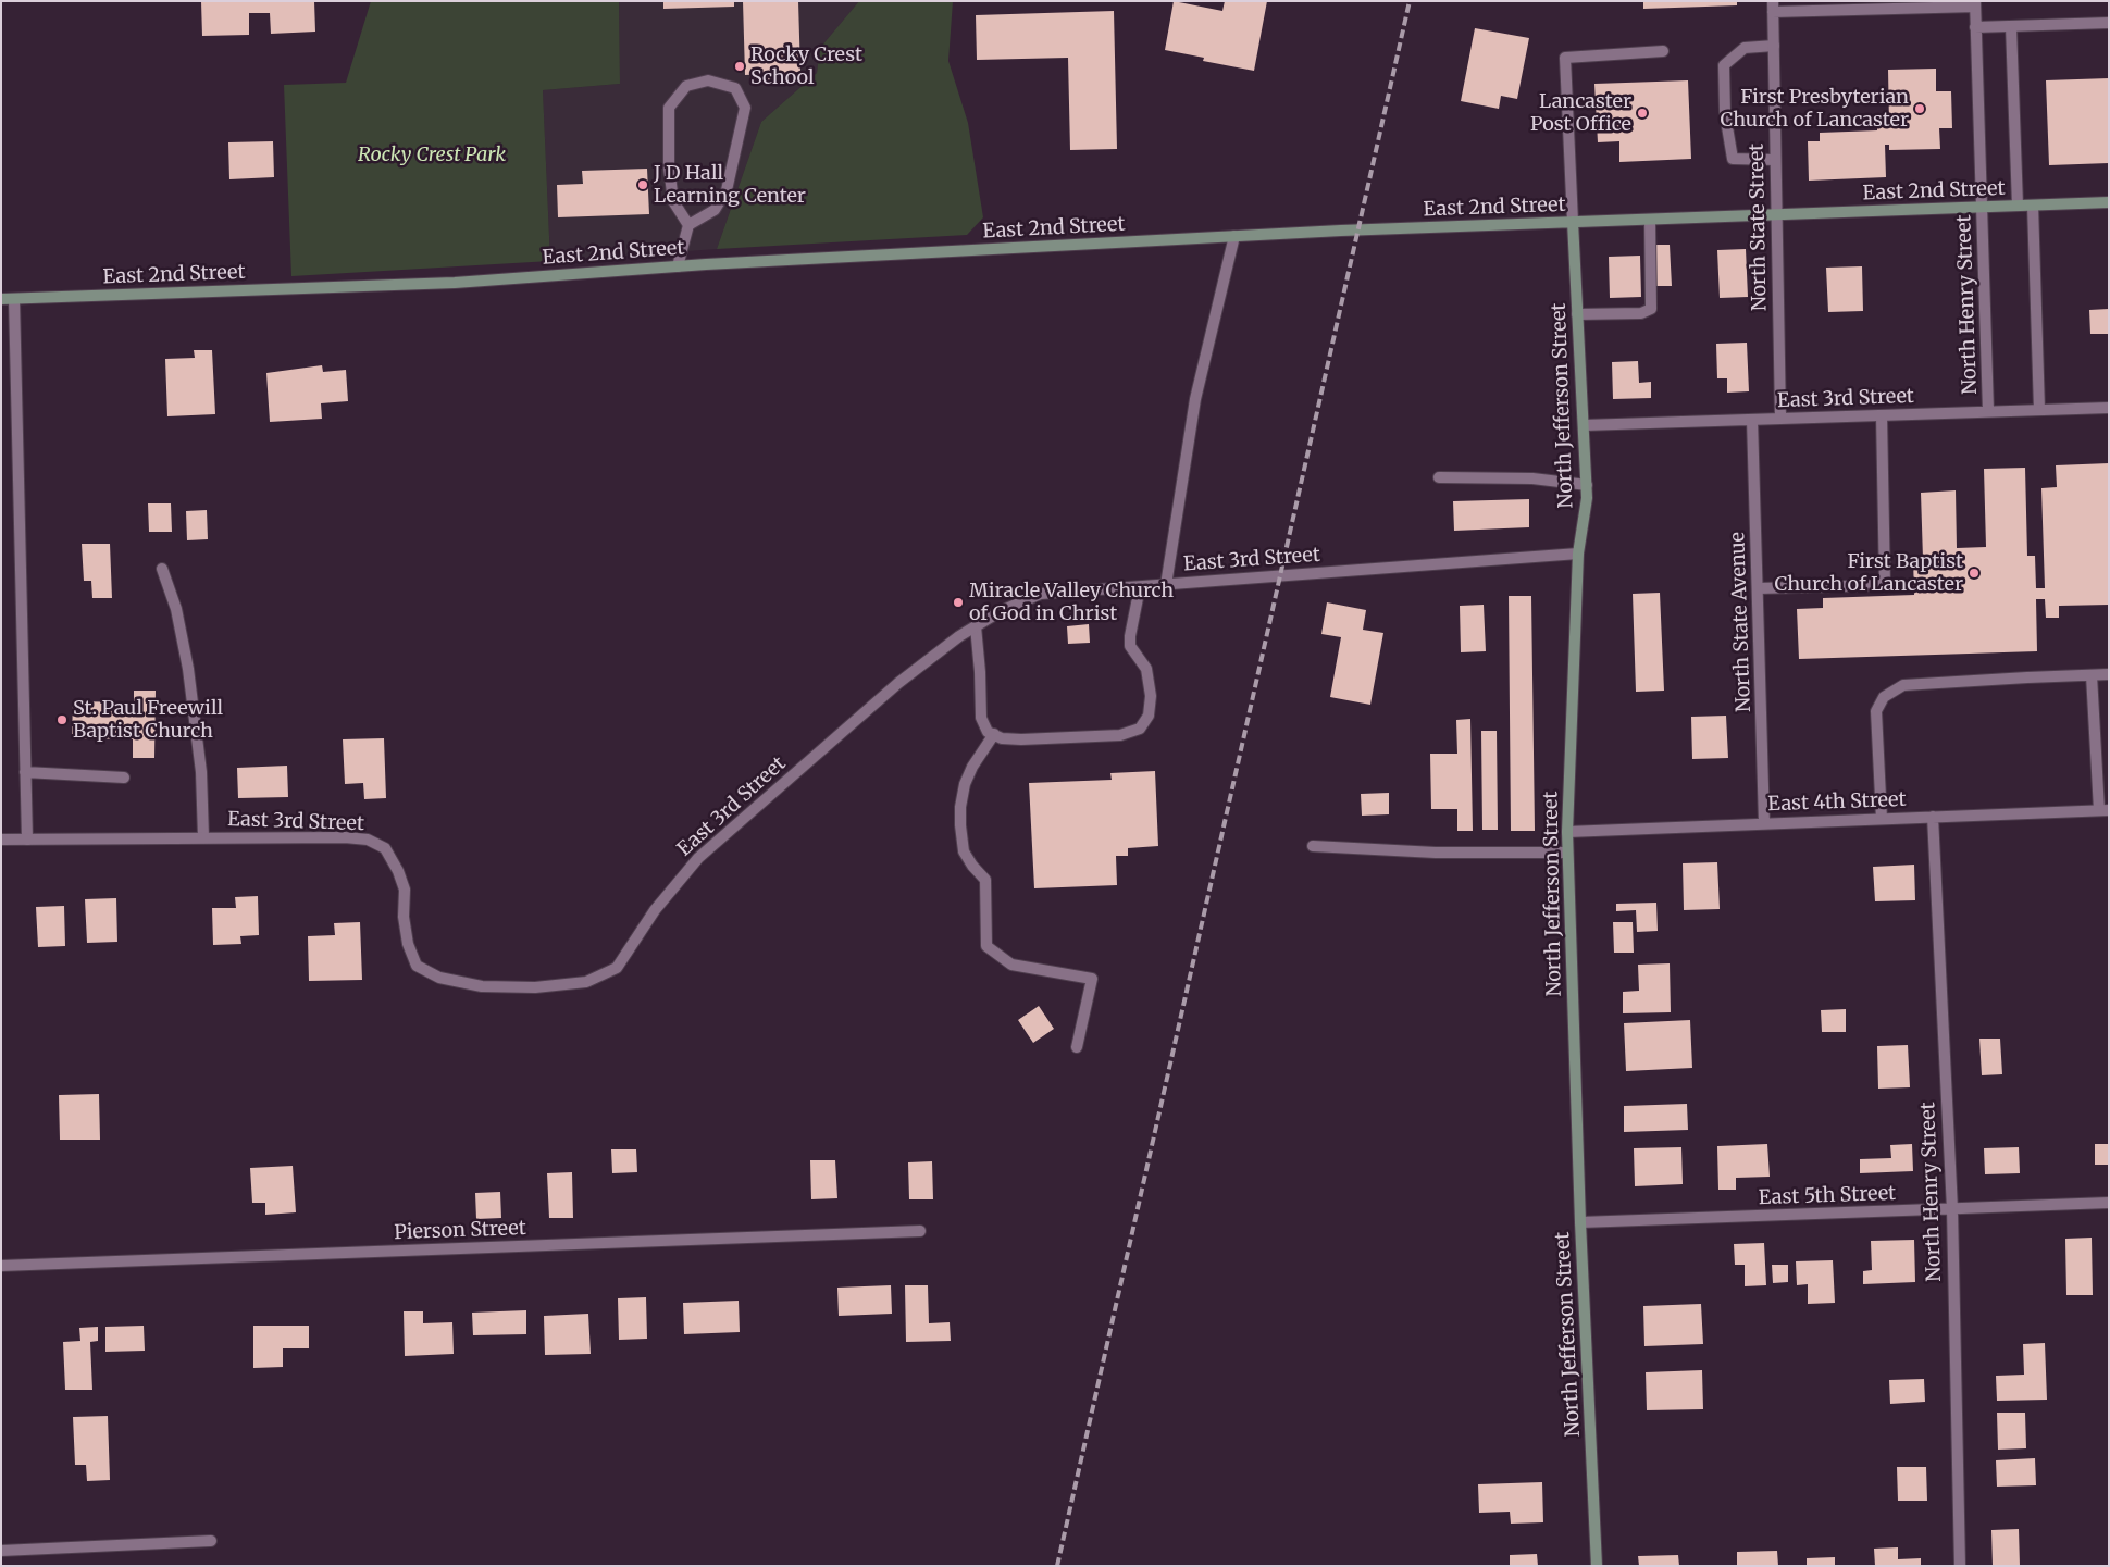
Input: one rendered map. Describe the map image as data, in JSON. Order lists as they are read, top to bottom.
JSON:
{
  "streets": {
    "street": [
      "East 2nd Street",
      "North State Street",
      "North Henry Street",
      "East 3rd Street",
      "North Jefferson Street",
      "North State Avenue",
      "East 4th Street",
      "East 5th Street",
      "Pierson Street"
    ]
  },
  "crossings": [
    ["East 2nd Street", "North State Street"],
    ["East 2nd Street", "North Henry Street"],
    ["East 2nd Street", "North Jefferson Street"],
    ["North State Street", "East 3rd Street"],
    ["North Henry Street", "East 3rd Street"],
    ["North Henry Street", "East 4th Street"],
    ["North Henry Street", "East 5th Street"],
    ["East 3rd Street", "North Jefferson Street"],
    ["East 3rd Street", "North State Avenue"],
    ["North Jefferson Street", "East 4th Street"],
    ["North Jefferson Street", "East 5th Street"],
    ["North State Avenue", "East 4th Street"]
  ],
  "parks": ["Rocky Crest Park"],
  "places": [
    "Rocky Crest School",
    "First Presbyterian Church of Lancaster",
    "Lancaster Post Office",
    "J D Hall Learning Center",
    "First Baptist Church of Lancaster",
    "Miracle Valley Church of God in Christ",
    "St. Paul Freewill Baptist Church"
  ]
}
